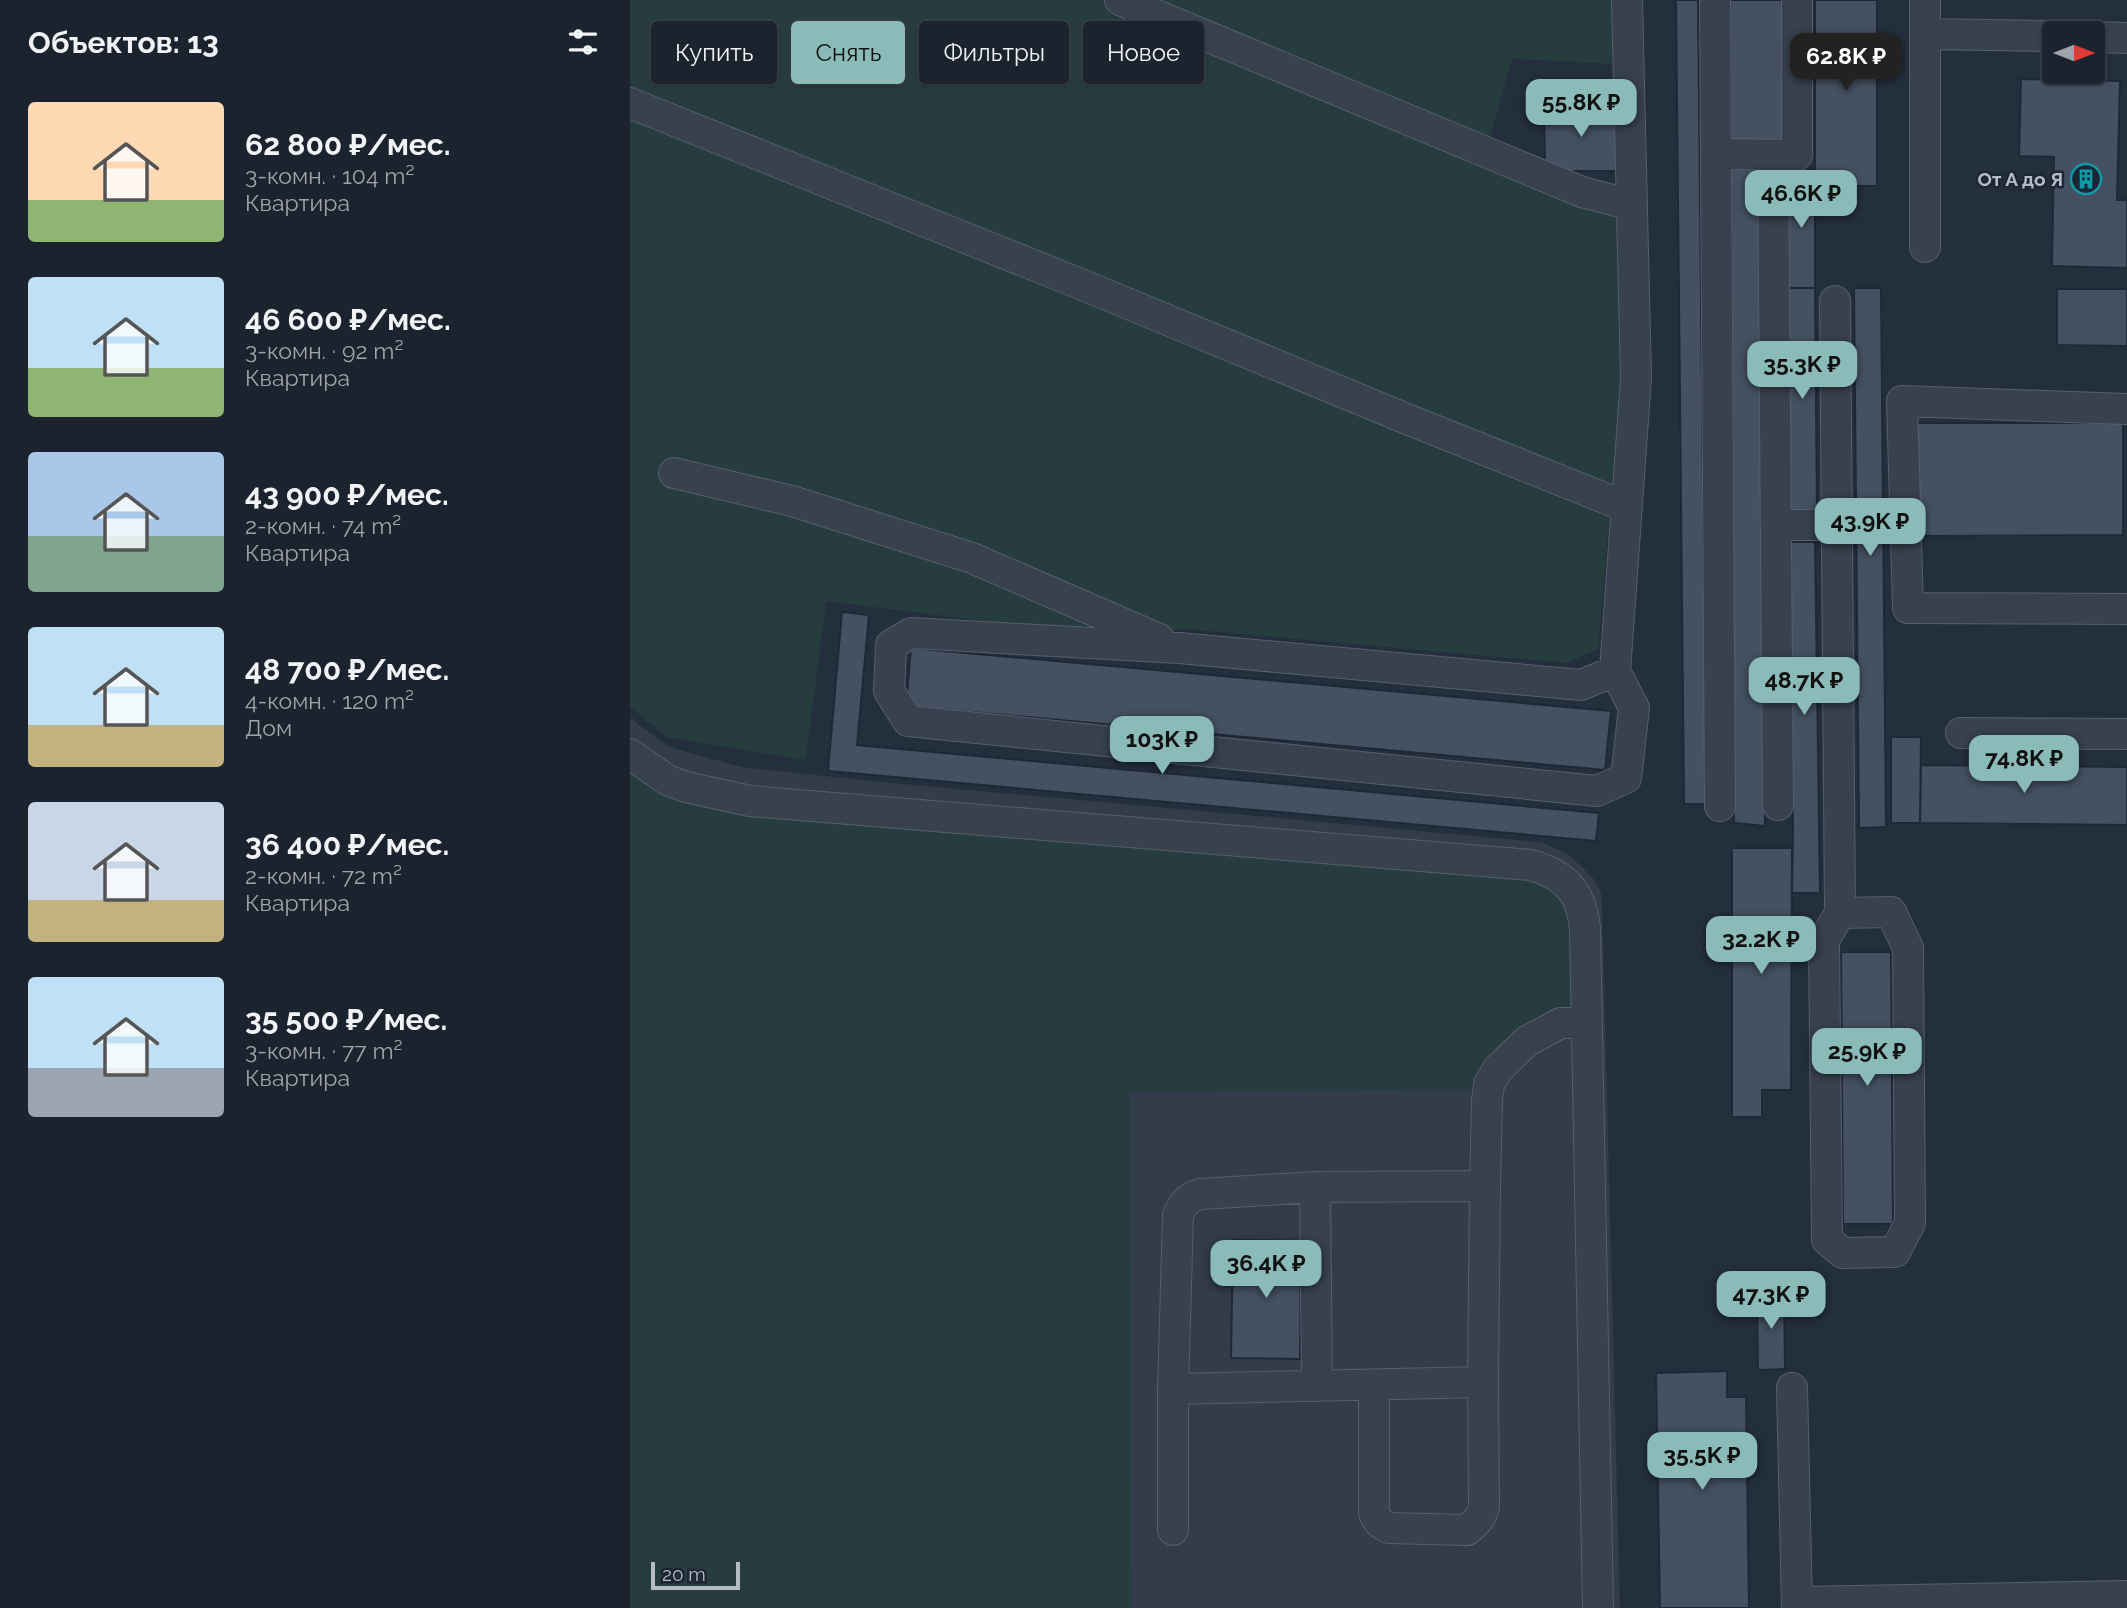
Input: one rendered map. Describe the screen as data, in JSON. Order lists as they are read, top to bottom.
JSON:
{
  "places": {
    "building": ["От А до Я"]
  },
  "scale_bar": "20 m",
  "north": "right",
  "page": {
    "heading": "Объектов: 13",
    "chip": [
      "Купить",
      "Снять",
      "Фильтры",
      "Новое"
    ],
    "price": [
      "62.8K ₽",
      "55.8K ₽",
      "46.6K ₽",
      "35.3K ₽",
      "43.9K ₽",
      "48.7K ₽",
      "103K ₽",
      "74.8K ₽",
      "32.2K ₽",
      "25.9K ₽",
      "36.4K ₽",
      "47.3K ₽",
      "35.5K ₽"
    ],
    "list": [
      {
        "name": "62 800 ₽/мес.",
        "note": "3-комн. · 104 m² · Квартира"
      },
      {
        "name": "46 600 ₽/мес.",
        "note": "3-комн. · 92 m² · Квартира"
      },
      {
        "name": "43 900 ₽/мес.",
        "note": "2-комн. · 74 m² · Квартира"
      },
      {
        "name": "48 700 ₽/мес.",
        "note": "4-комн. · 120 m² · Дом"
      },
      {
        "name": "36 400 ₽/мес.",
        "note": "2-комн. · 72 m² · Квартира"
      },
      {
        "name": "35 500 ₽/мес.",
        "note": "3-комн. · 77 m² · Квартира"
      }
    ],
    "scale": "20 m"
  }
}
